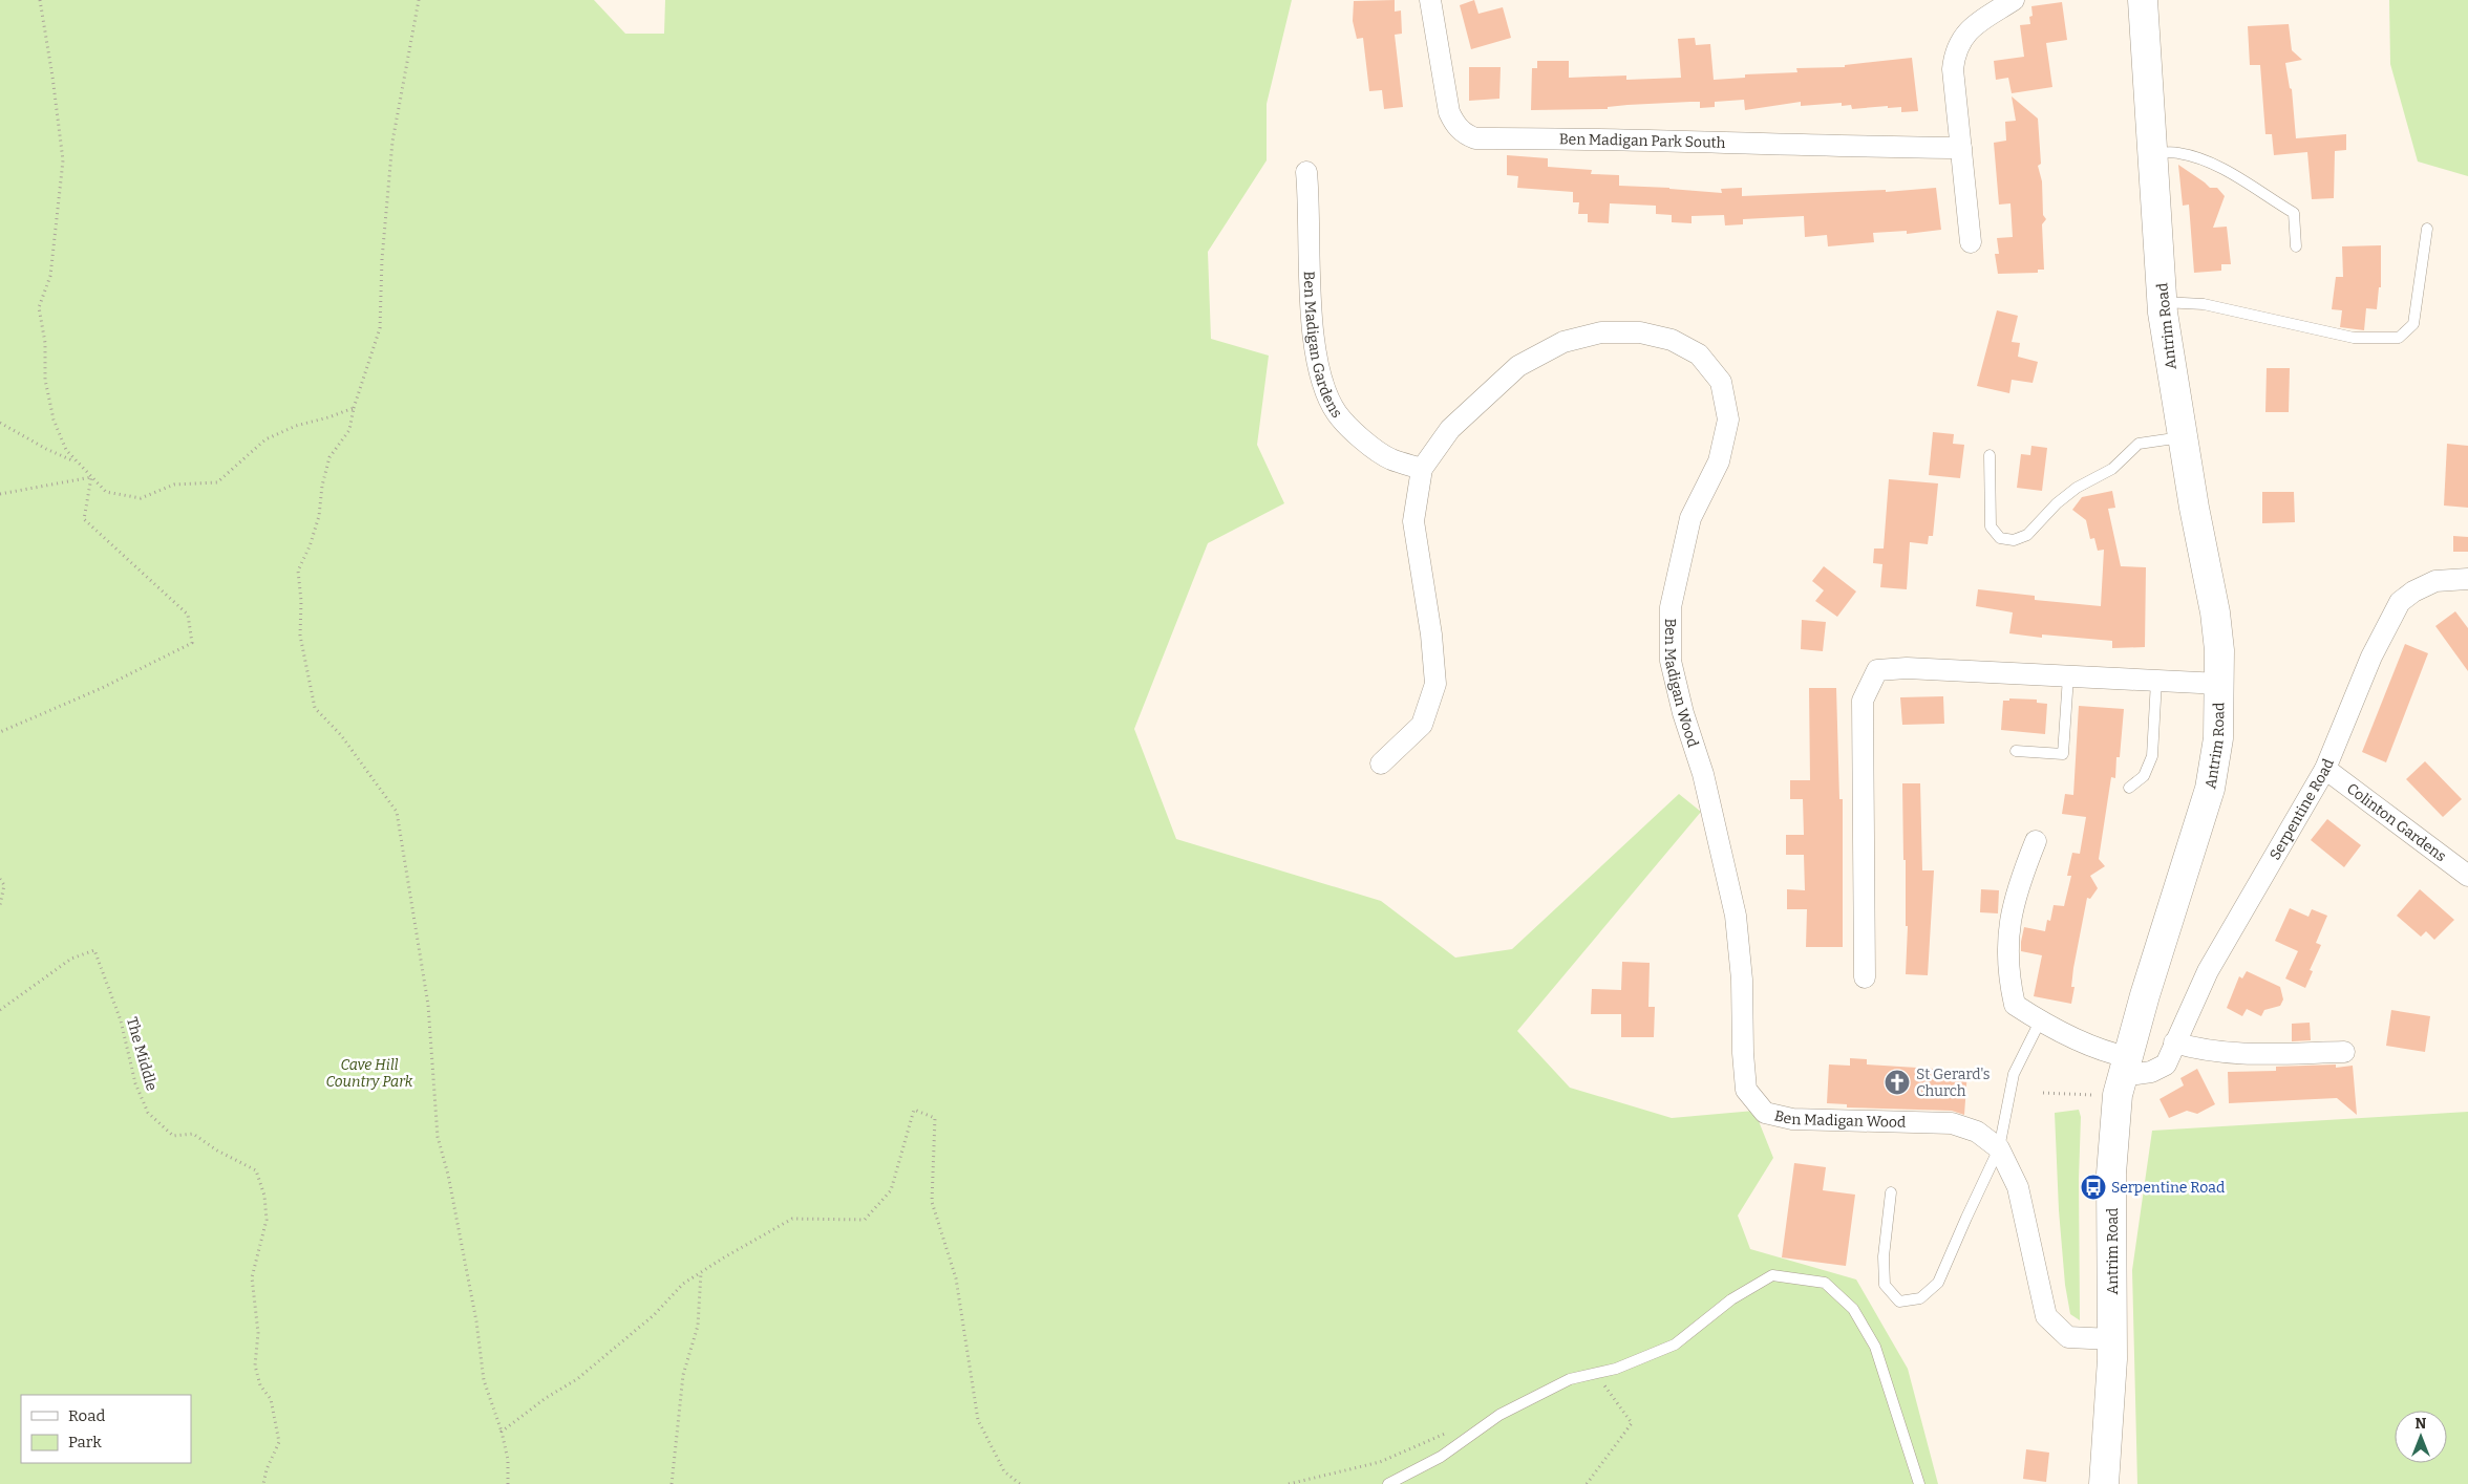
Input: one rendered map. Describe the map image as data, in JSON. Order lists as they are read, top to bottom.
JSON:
{
  "streets": {
    "main road": ["Antrim Road"],
    "street": [
      "Ben Madigan Park South",
      "Ben Madigan Gardens",
      "Ben Madigan Wood",
      "Serpentine Road",
      "Colinton Gardens"
    ],
    "path": ["The Middle"]
  },
  "crossings": [
    ["Antrim Road", "Ben Madigan Wood"],
    ["Antrim Road", "Serpentine Road"],
    ["Ben Madigan Gardens", "Ben Madigan Wood"],
    ["Serpentine Road", "Colinton Gardens"]
  ],
  "parks": ["Cave Hill Country Park"],
  "places": {
    "church": ["St Gerard's Church"],
    "bus stop": ["Serpentine Road"]
  },
  "legend": ["Road", "Park"],
  "north": "top"
}
